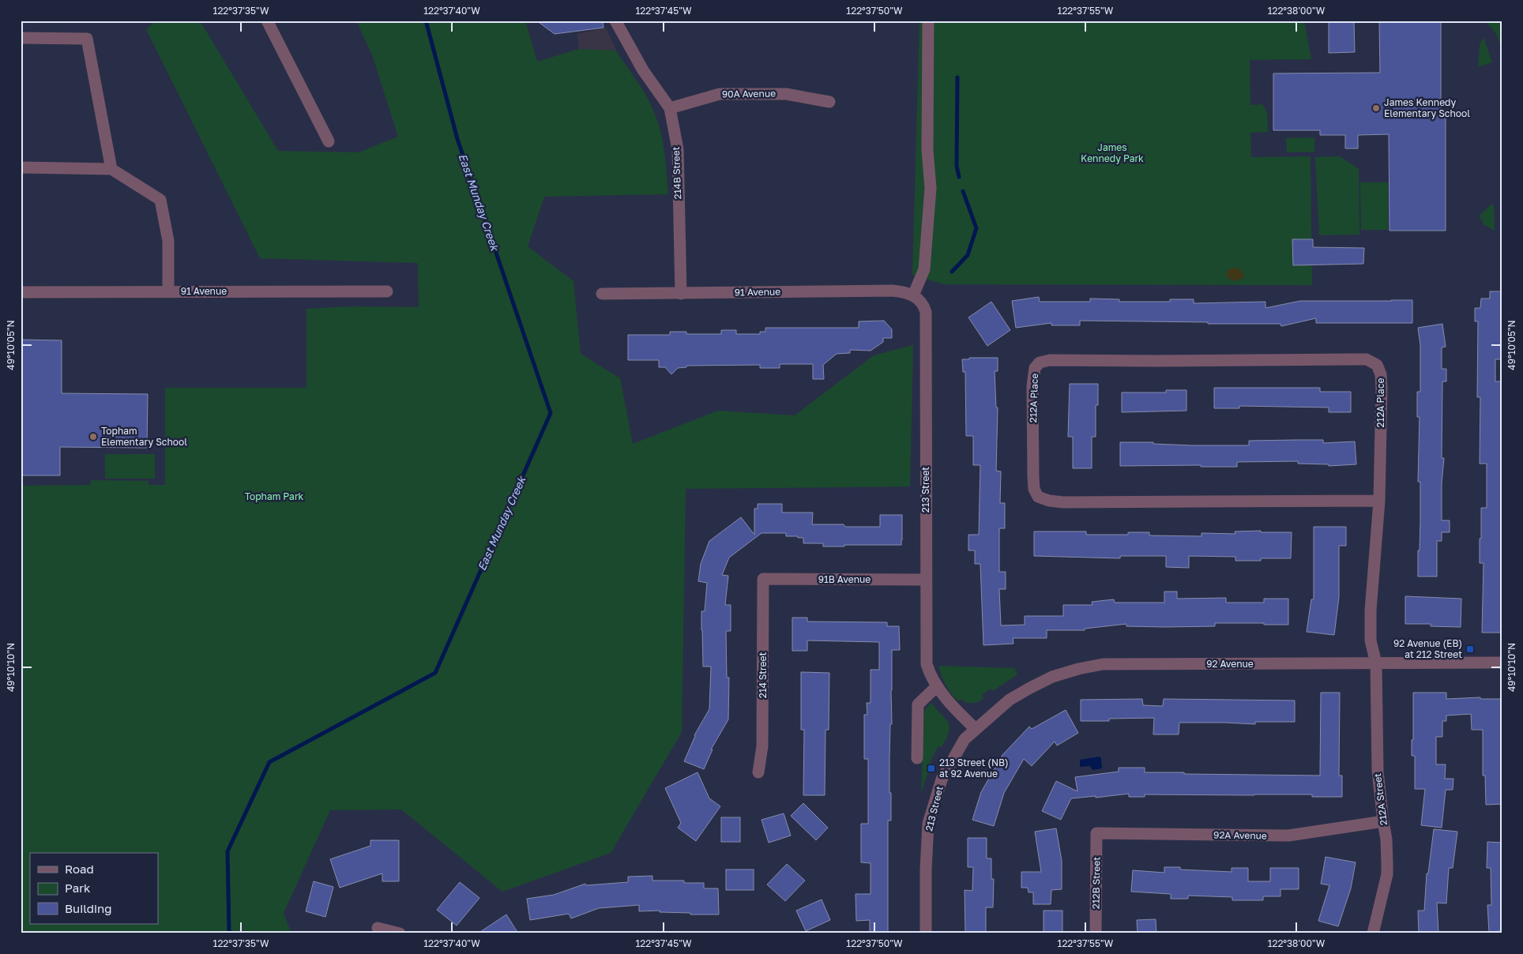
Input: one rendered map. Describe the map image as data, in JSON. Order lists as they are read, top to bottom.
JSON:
{
  "streets": {
    "street": [
      "90A Avenue",
      "214B Street",
      "91 Avenue",
      "212A Place",
      "213 Street",
      "91B Avenue",
      "92 Avenue",
      "214 Street",
      "212A Street",
      "92A Avenue",
      "212B Street"
    ]
  },
  "crossings": [
    ["90A Avenue", "214B Street"],
    ["214B Street", "91 Avenue"],
    ["91 Avenue", "213 Street"],
    ["212A Place", "92 Avenue"],
    ["212A Place", "212A Street"],
    ["213 Street", "91B Avenue"],
    ["213 Street", "92 Avenue"],
    ["91B Avenue", "214 Street"],
    ["92 Avenue", "212A Street"],
    ["212A Street", "92A Avenue"],
    ["92A Avenue", "212B Street"]
  ],
  "water": ["East Munday Creek"],
  "parks": ["James Kennedy Park", "Topham Park"],
  "places": {
    "other": ["James Kennedy Elementary School", "Topham Elementary School"],
    "transit": ["92 Avenue (EB) at 212 Street", "213 Street (NB) at 92 Avenue"]
  },
  "legend": ["Road", "Park", "Building"],
  "coordinates": [
    "122°37'35\"W",
    "122°37'40\"W",
    "122°37'45\"W",
    "122°37'50\"W",
    "122°37'55\"W",
    "122°38'00\"W",
    "49°10'05\"N",
    "49°10'10\"N"
  ]
}
